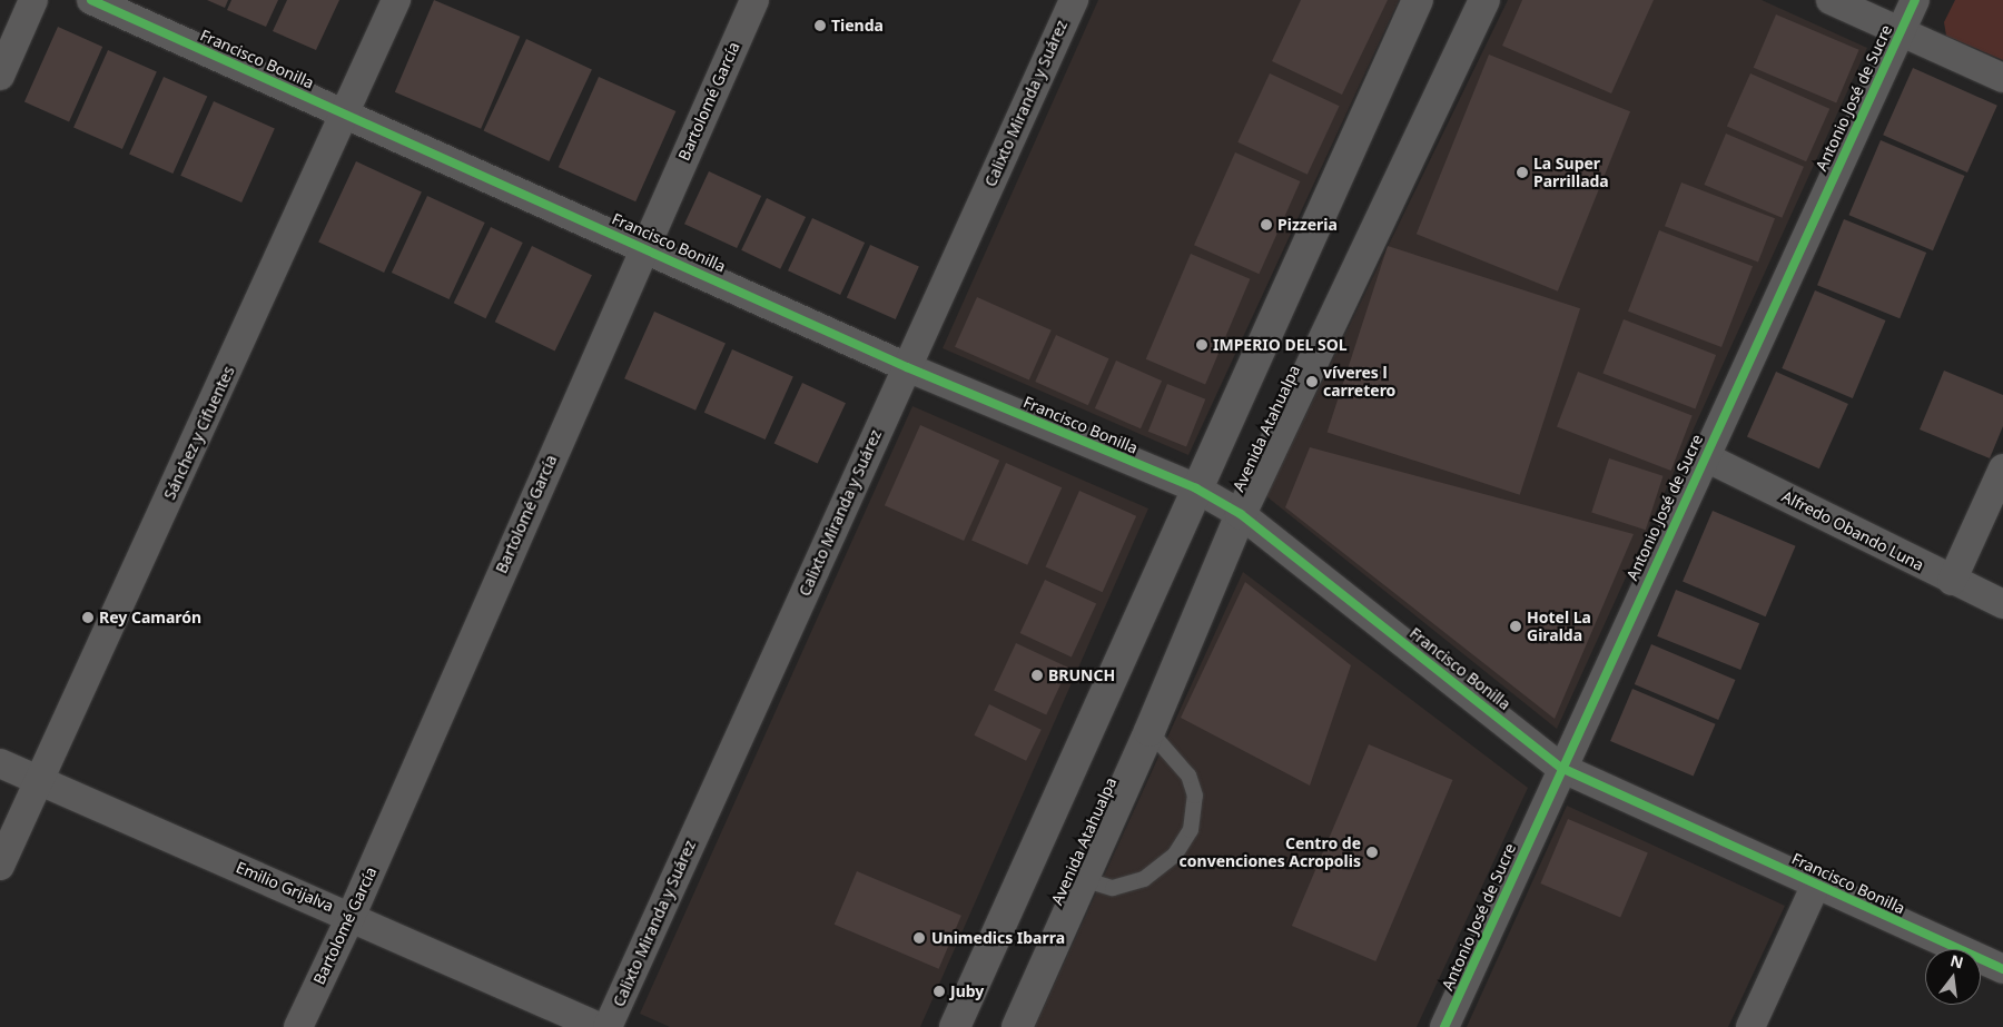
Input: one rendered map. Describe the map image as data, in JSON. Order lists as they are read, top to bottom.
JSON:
{
  "streets": {
    "main road": ["Avenida Atahualpa"],
    "street": [
      "Francisco Bonilla",
      "Antonio José de Sucre",
      "Bartolomé García",
      "Calixto Miranda y Suárez",
      "Sánchez y Cifuentes",
      "Alfredo Obando Luna",
      "Emilio Grijalva"
    ]
  },
  "crossings": [
    ["Francisco Bonilla", "Antonio José de Sucre"],
    ["Francisco Bonilla", "Bartolomé García"],
    ["Francisco Bonilla", "Calixto Miranda y Suárez"],
    ["Francisco Bonilla", "Avenida Atahualpa"],
    ["Francisco Bonilla", "Sánchez y Cifuentes"],
    ["Antonio José de Sucre", "Alfredo Obando Luna"],
    ["Bartolomé García", "Emilio Grijalva"],
    ["Sánchez y Cifuentes", "Emilio Grijalva"]
  ],
  "places": [
    "Tienda",
    "La Super Parrillada",
    "Pizzeria",
    "IMPERIO DEL SOL",
    "víveres l carretero",
    "Rey Camarón",
    "Hotel La Giralda",
    "BRUNCH",
    "Centro de convenciones Acropolis",
    "Unimedics Ibarra",
    "Juby"
  ],
  "north": "top"
}
